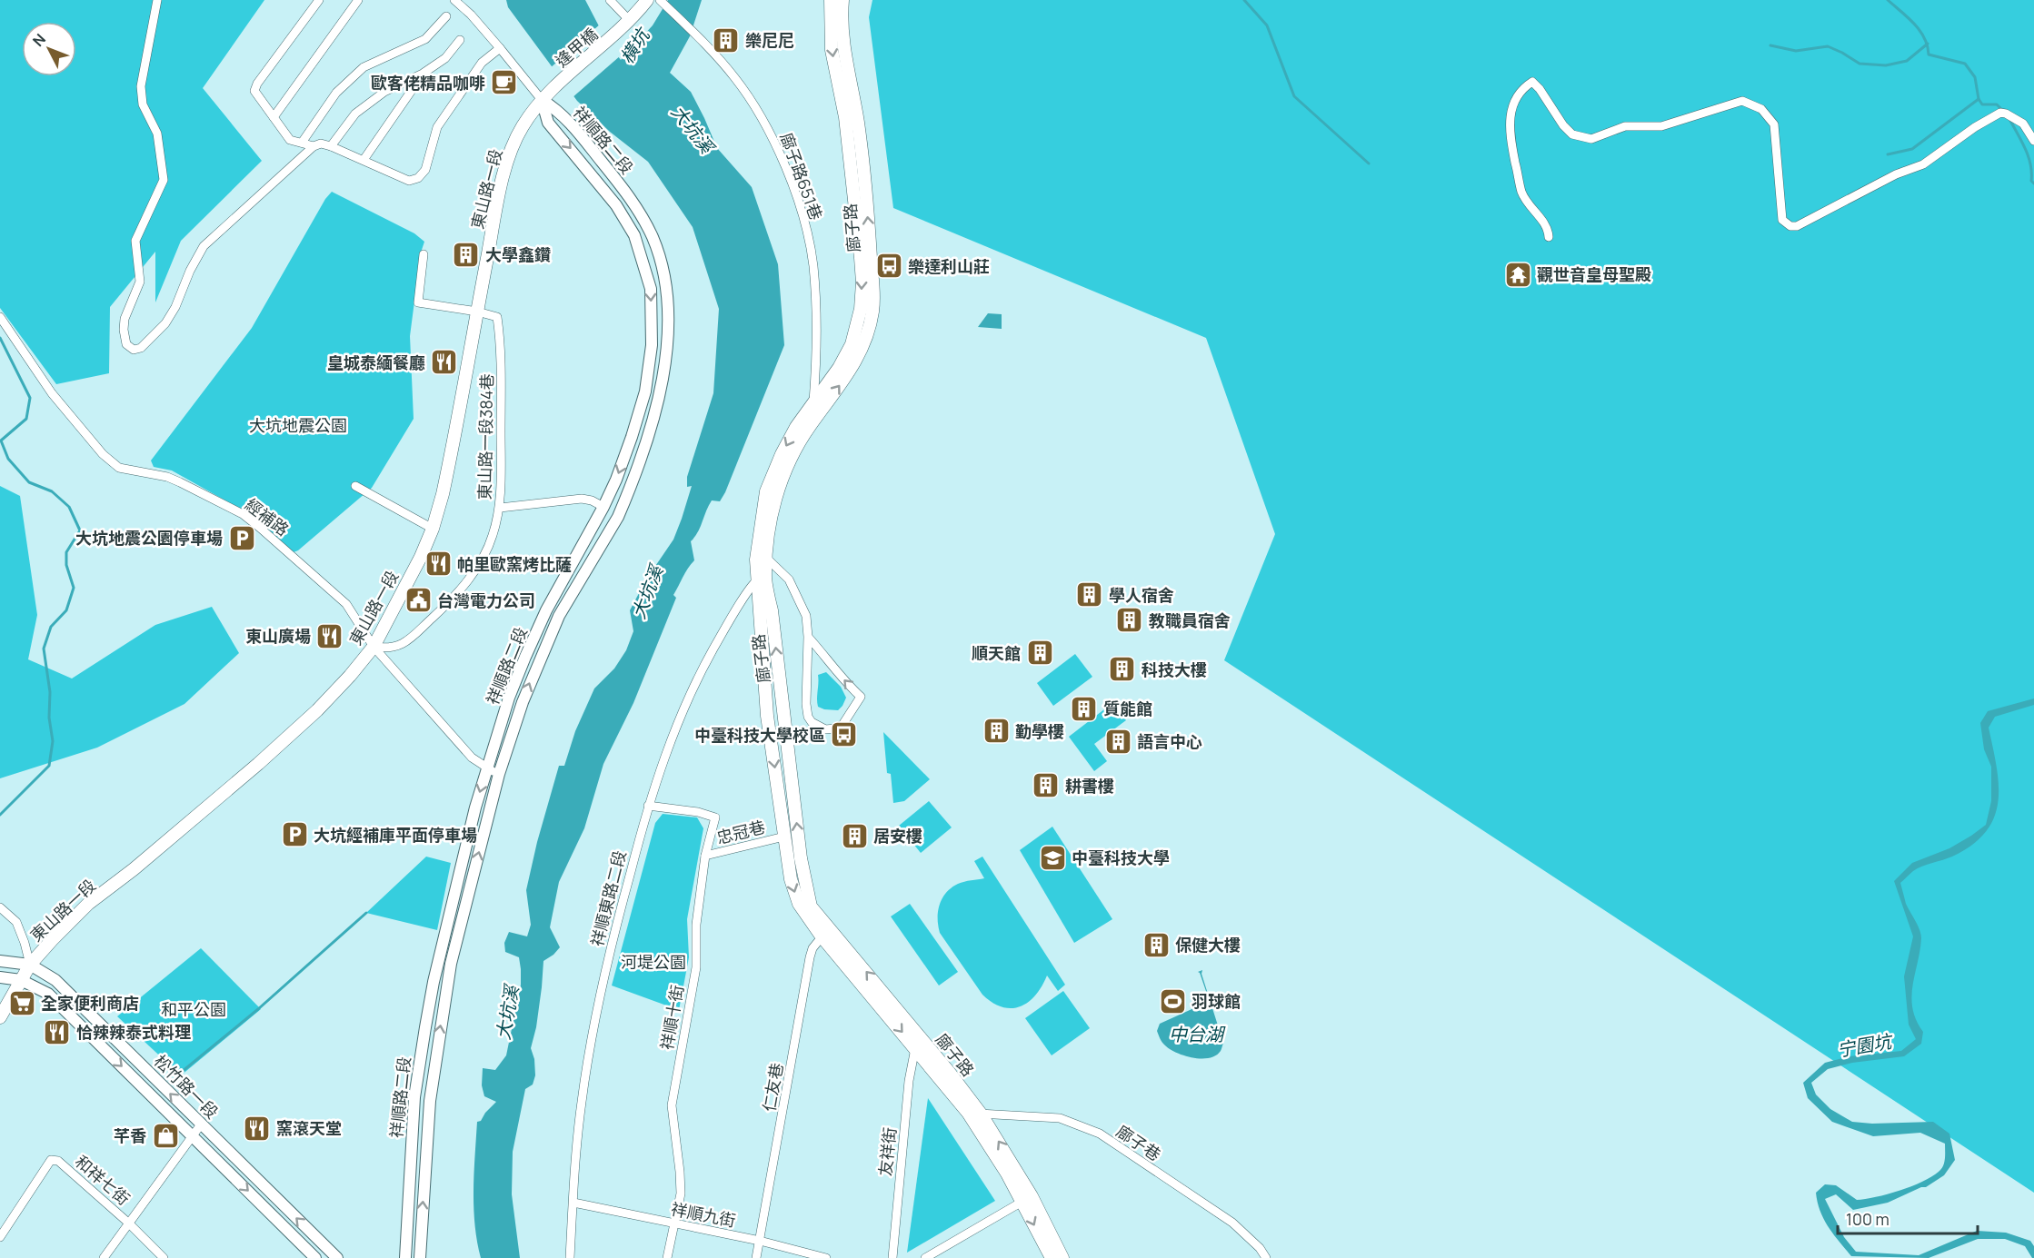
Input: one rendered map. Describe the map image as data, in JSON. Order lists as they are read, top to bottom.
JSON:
{
  "streets": {
    "main road": ["逢甲橋", "東山路一段", "廍子路"],
    "street": [
      "祥順路二段",
      "廍子路651巷",
      "東山路一段384巷",
      "經補路",
      "忠冠巷",
      "祥順東路二段",
      "祥順十街",
      "松竹路一段",
      "仁友巷",
      "廍子巷",
      "友祥街",
      "和祥七街",
      "祥順九街"
    ]
  },
  "crossings": [
    ["逢甲橋", "東山路一段"],
    ["祥順路二段", "東山路一段"],
    ["祥順路二段", "經補路"],
    ["廍子路651巷", "廍子路"],
    ["東山路一段", "東山路一段384巷"],
    ["東山路一段", "經補路"],
    ["東山路一段", "松竹路一段"],
    ["廍子路", "忠冠巷"],
    ["廍子路", "祥順東路二段"],
    ["廍子路", "仁友巷"],
    ["廍子路", "廍子巷"],
    ["廍子路", "友祥街"],
    ["東山路一段384巷", "經補路"],
    ["忠冠巷", "祥順十街"],
    ["祥順東路二段", "祥順十街"],
    ["祥順東路二段", "祥順九街"],
    ["祥順十街", "祥順九街"],
    ["仁友巷", "祥順九街"]
  ],
  "water": [
    "橫坑",
    "大坑溪",
    "中台湖",
    "宁園坑"
  ],
  "parks": ["大坑地震公園", "河堤公園", "和平公園"],
  "places": {
    "building": [
      "樂尼尼",
      "大學鑫鑽",
      "學人宿舍",
      "教職員宿舍",
      "順天館",
      "科技大樓",
      "質能館",
      "勤學樓",
      "語言中心",
      "耕書樓",
      "居安樓",
      "保健大樓"
    ],
    "cafe": ["歐客佬精品咖啡"],
    "bus stop": ["樂達利山莊", "中臺科技大學校區"],
    "temple": ["觀世音皇母聖殿"],
    "restaurant": [
      "皇城泰緬餐廳",
      "帕里歐窯烤比薩",
      "東山廣場",
      "恰辣辣泰式料理",
      "窯滾天堂"
    ],
    "parking": ["大坑地震公園停車場", "大坑經補庫平面停車場"],
    "public building": ["台灣電力公司"],
    "school or university": ["中臺科技大學"],
    "sports": ["羽球館"],
    "supermarket": ["全家便利商店"],
    "shop": ["芊香"]
  },
  "scale_bar": "100 m",
  "north": "top left"
}
